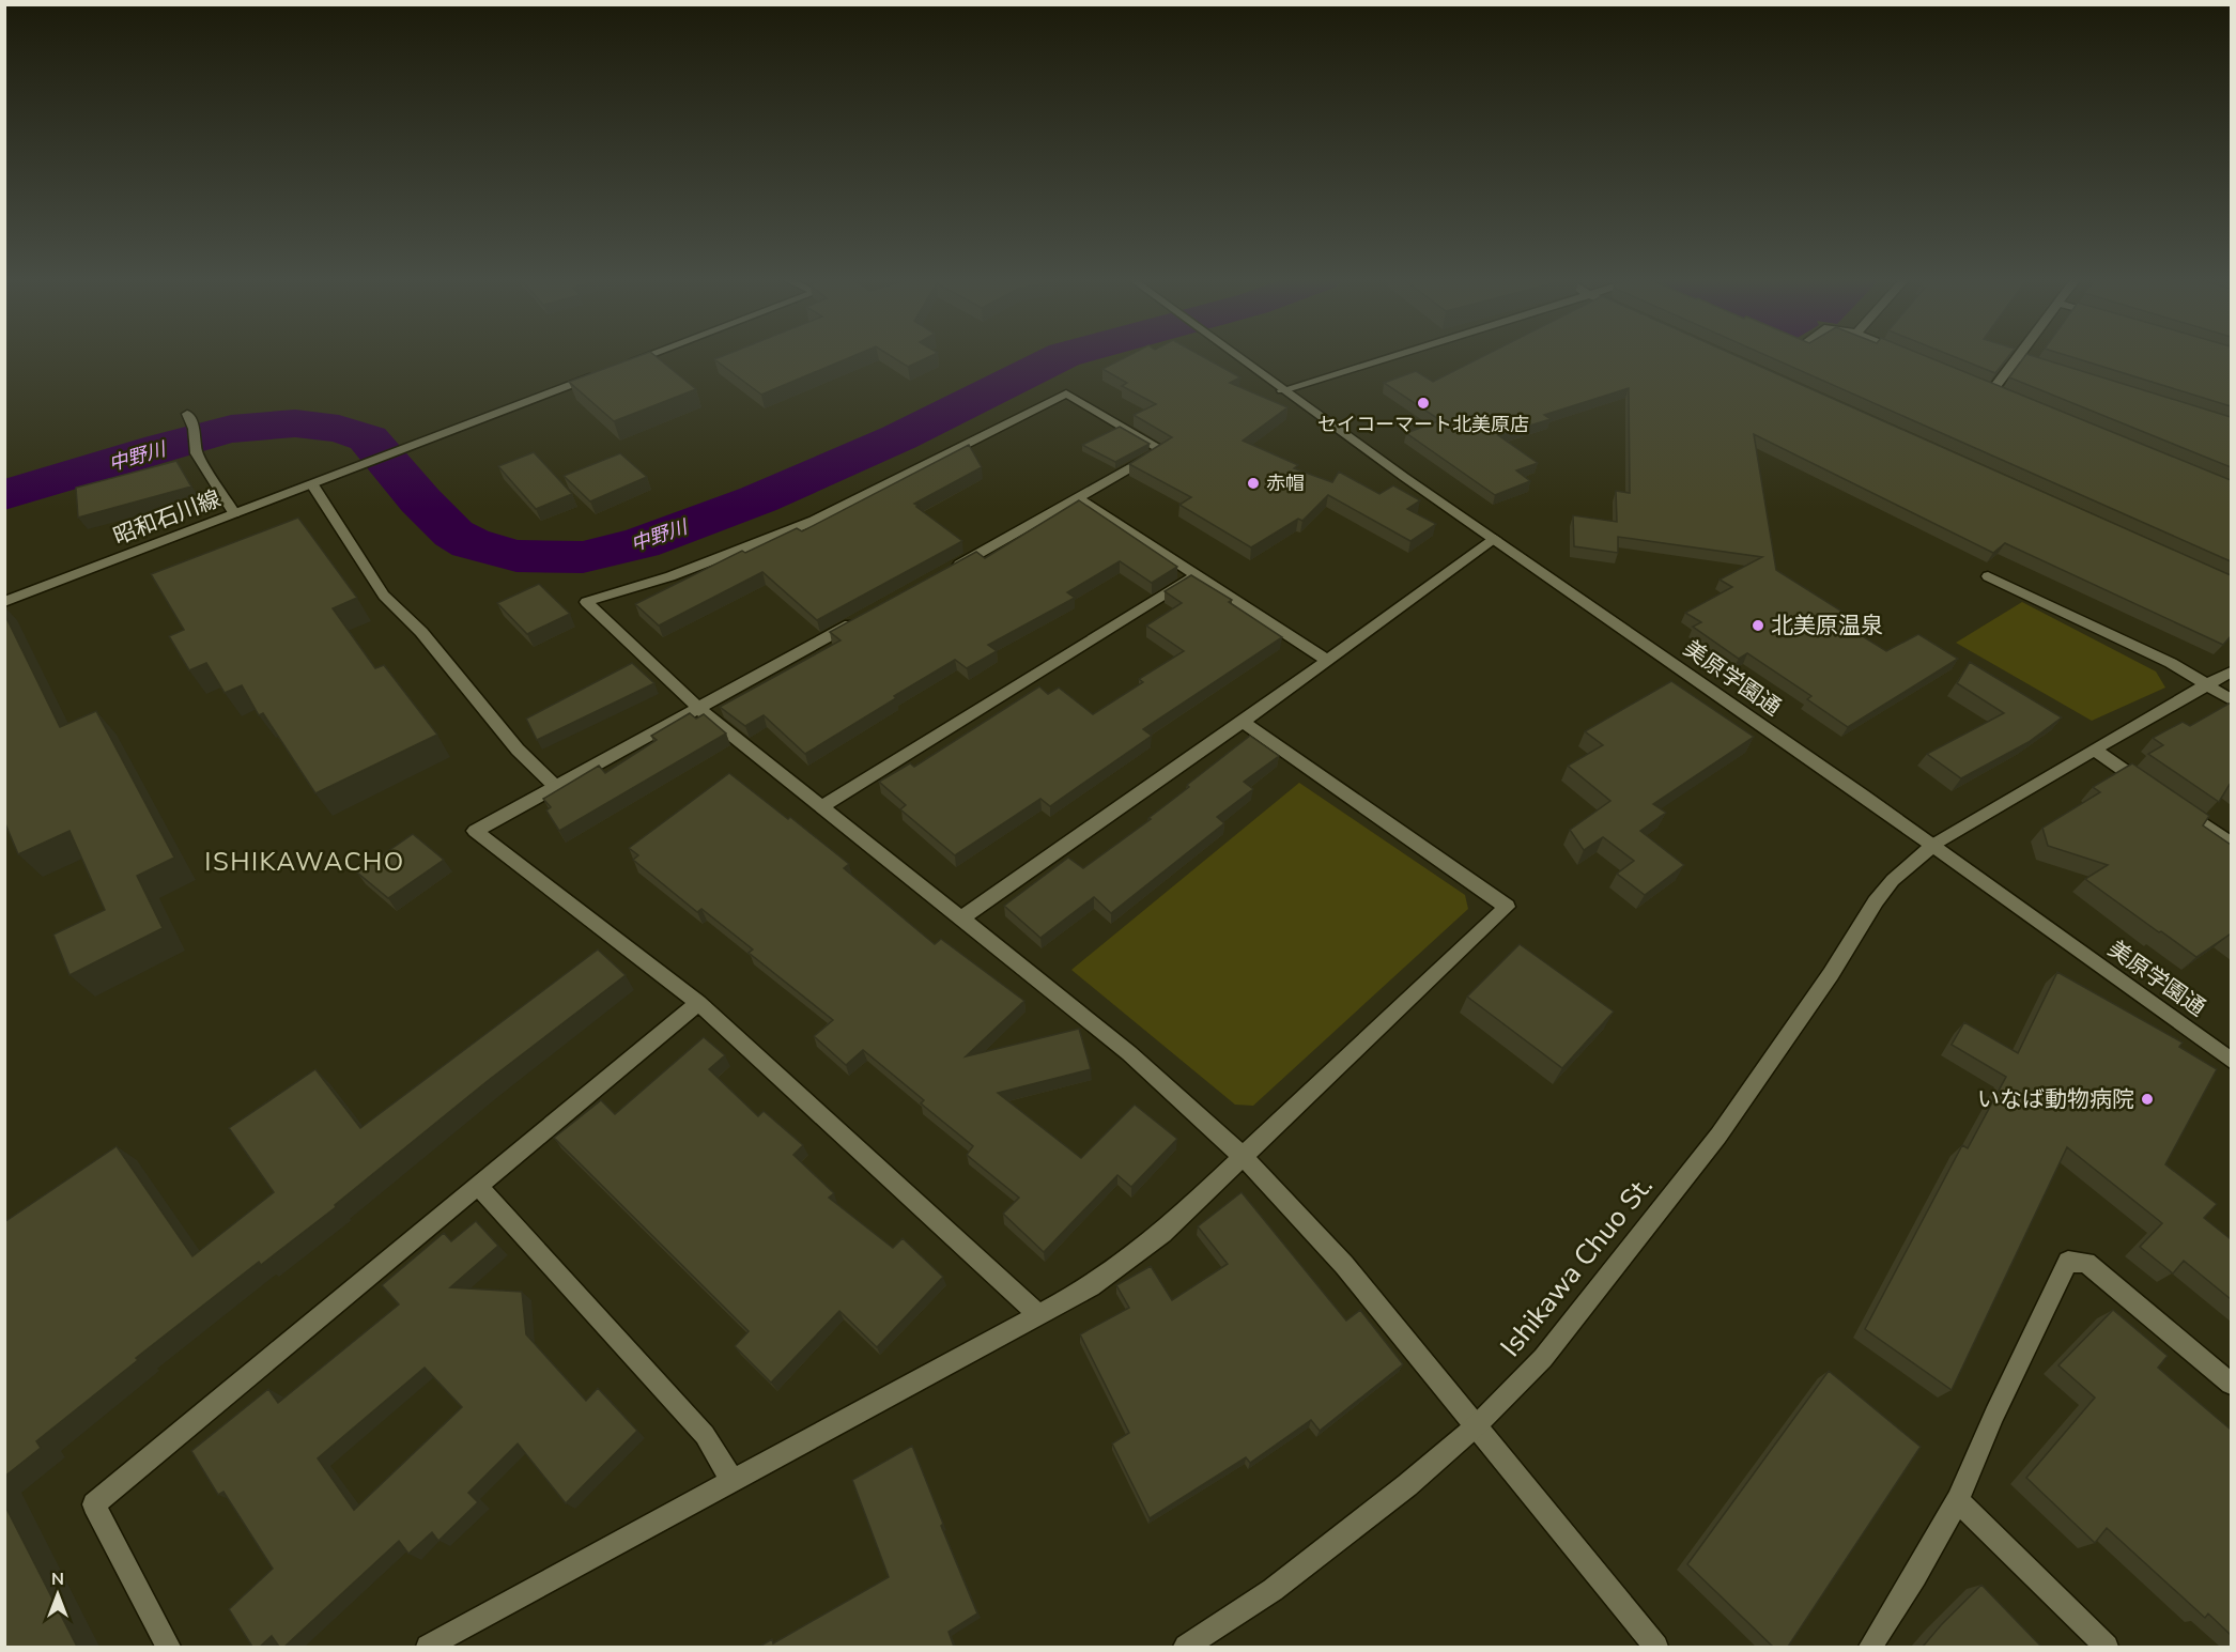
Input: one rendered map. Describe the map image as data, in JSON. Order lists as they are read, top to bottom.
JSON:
{
  "streets": {
    "street": ["昭和石川線", "美原学園通", "Ishikawa Chuo St."]
  },
  "crossings": [
    ["美原学園通", "Ishikawa Chuo St."]
  ],
  "districts": ["ISHIKAWACHO"],
  "water": ["中野川"],
  "places": [
    "セイコーマート北美原店",
    "赤帽",
    "北美原温泉",
    "いなば動物病院"
  ],
  "north": "top"
}
